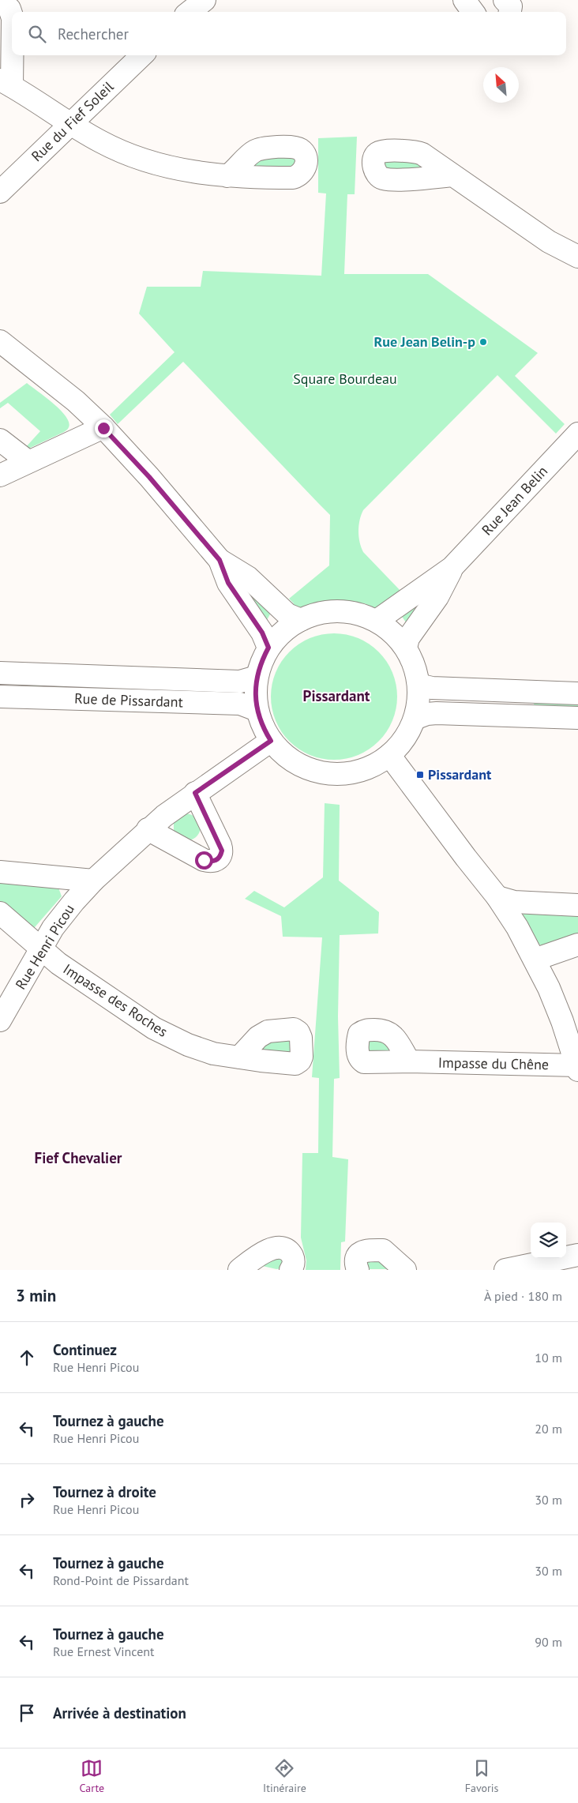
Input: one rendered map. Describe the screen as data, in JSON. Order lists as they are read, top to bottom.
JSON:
{
  "streets": {
    "street": [
      "Rue du Fief Soleil",
      "Rue Jean Belin",
      "Rue de Pissardant",
      "Rue Henri Picou",
      "Impasse des Roches",
      "Impasse du Chêne"
    ]
  },
  "crossings": [
    ["Rue Henri Picou", "Impasse des Roches"]
  ],
  "districts": ["Pissardant", "Fief Chevalier"],
  "parks": ["Square Bourdeau"],
  "places": {
    "other": ["Rue Jean Belin-p"],
    "transit": ["Pissardant"]
  },
  "north": "top left",
  "page": {
    "search": "Rechercher",
    "heading": ["3 min", "À pied · 180 m"],
    "list": [
      ["Continuez", "Rue Henri Picou", "10 m"],
      ["Tournez à gauche", "Rue Henri Picou", "20 m"],
      ["Tournez à droite", "Rue Henri Picou", "30 m"],
      ["Tournez à gauche", "Rond-Point de Pissardant", "30 m"],
      ["Tournez à gauche", "Rue Ernest Vincent", "90 m"],
      "Arrivée à destination"
    ],
    "nav": ["Carte", "Itinéraire", "Favoris"]
  }
}
